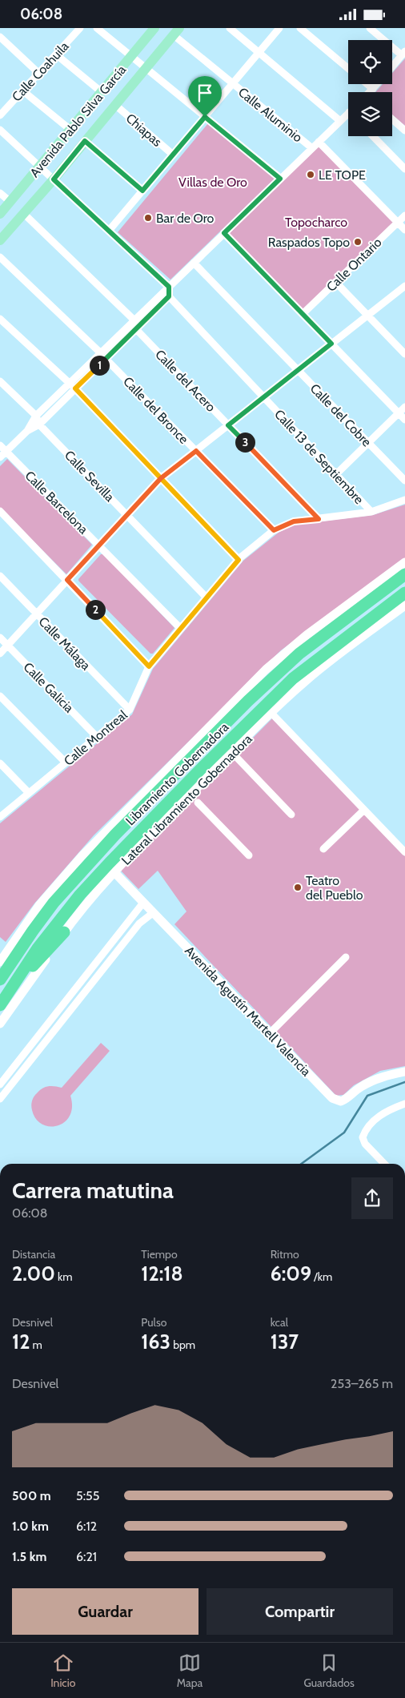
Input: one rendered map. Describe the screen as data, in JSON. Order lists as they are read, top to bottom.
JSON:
{
  "streets": {
    "highway": ["Libramiento Gobernadora"],
    "main road": ["Avenida Pablo Silva García"],
    "street": [
      "Calle Coahuila",
      "Calle Aluminio",
      "Chiapas",
      "Calle Ontario",
      "Calle del Acero",
      "Calle del Bronce",
      "Calle del Cobre",
      "Calle 13 de Septiembre",
      "Calle Sevilla",
      "Calle Barcelona",
      "Calle Málaga",
      "Calle Galicia",
      "Calle Montreal",
      "Lateral Libramiento Gobernadora",
      "Avenida Agustín Martell Valencia"
    ]
  },
  "crossings": [
    ["Calle Aluminio", "Avenida Pablo Silva García"],
    ["Calle Aluminio", "Calle Ontario"],
    ["Avenida Pablo Silva García", "Chiapas"],
    ["Calle del Acero", "Calle Montreal"],
    ["Calle del Bronce", "Calle Montreal"],
    ["Calle 13 de Septiembre", "Calle Montreal"],
    ["Calle Sevilla", "Calle Montreal"],
    ["Calle Barcelona", "Calle Montreal"],
    ["Calle Málaga", "Calle Montreal"],
    ["Calle Galicia", "Calle Montreal"],
    ["Libramiento Gobernadora", "Lateral Libramiento Gobernadora"],
    ["Libramiento Gobernadora", "Avenida Agustín Martell Valencia"],
    ["Lateral Libramiento Gobernadora", "Avenida Agustín Martell Valencia"]
  ],
  "parks": ["Villas de Oro", "Topocharco"],
  "places": [
    "LE TOPE",
    "Bar de Oro",
    "Raspados Topo",
    "Teatro del Pueblo"
  ],
  "page": {
    "status": "06:08",
    "pins": ["1", "3", "2"],
    "heading": ["Carrera matutina", "06:08"],
    "stats": [
      ["Distancia", "2.00 km"],
      ["Tiempo", "12:18"],
      ["Ritmo", "6:09 /km"],
      ["Desnivel", "12 m"],
      ["Pulso", "163 bpm"],
      ["kcal", "137"]
    ],
    "chart": ["Desnivel", "253–265 m"],
    "list": [
      {
        "name": "500 m",
        "note": "5:55"
      },
      {
        "name": "1.0 km",
        "note": "6:12"
      },
      {
        "name": "1.5 km",
        "note": "6:21"
      }
    ],
    "buttons": ["Guardar", "Compartir"],
    "tabs": ["Inicio", "Mapa", "Guardados"]
  }
}
